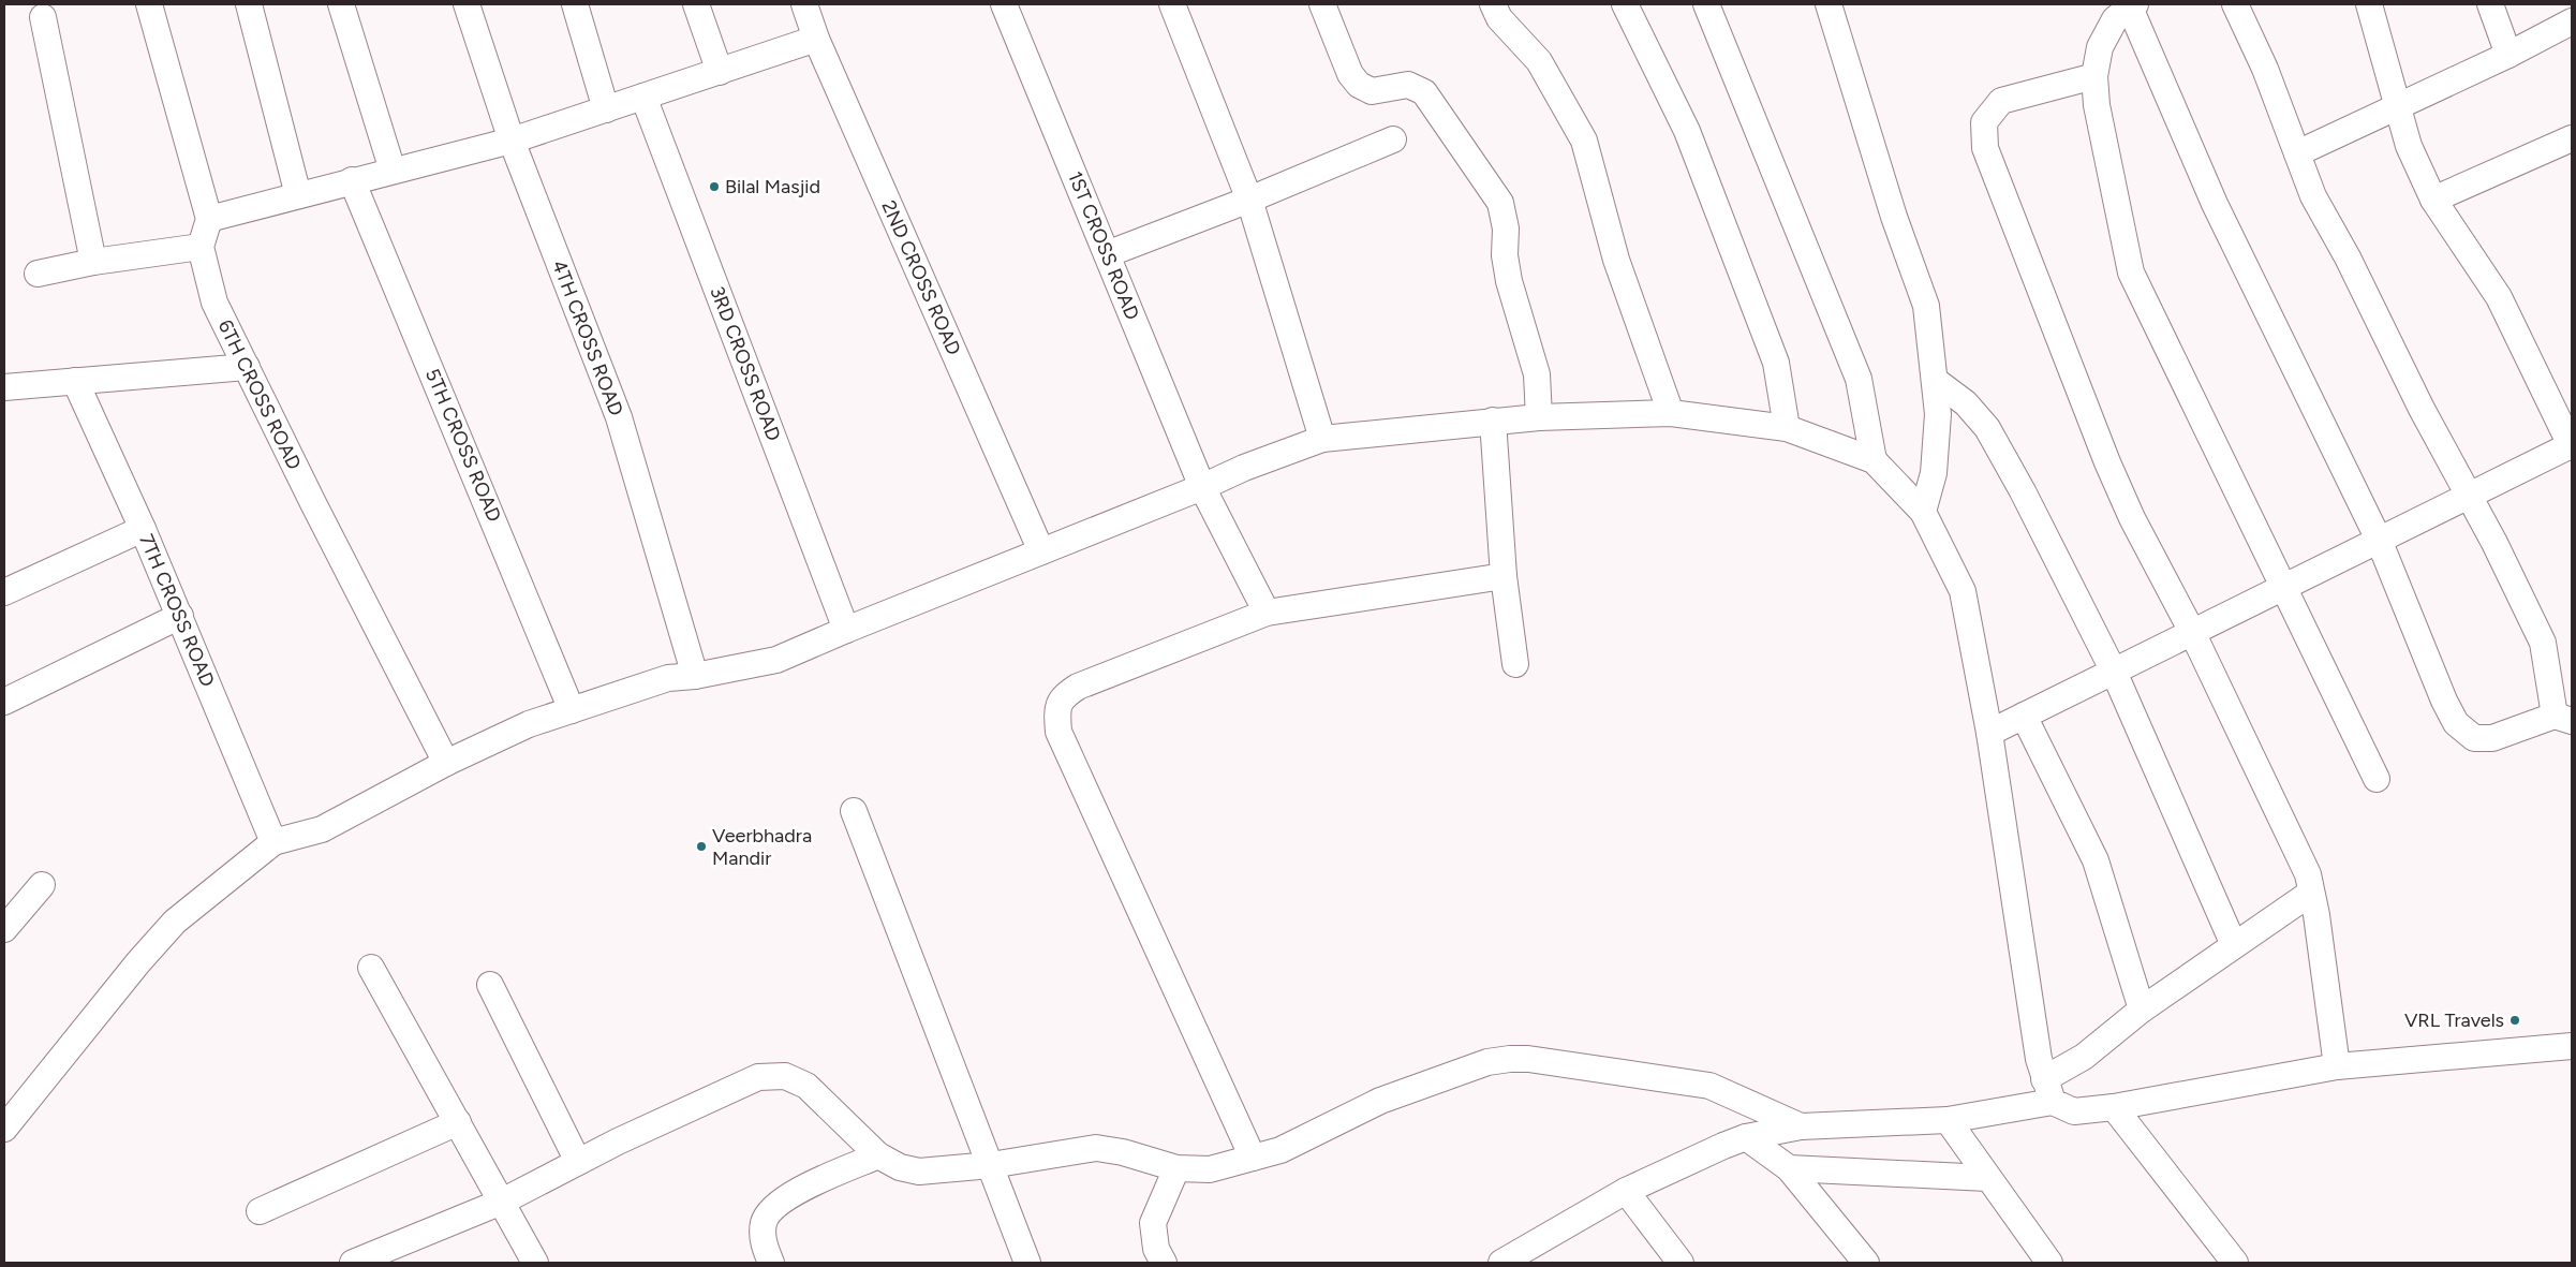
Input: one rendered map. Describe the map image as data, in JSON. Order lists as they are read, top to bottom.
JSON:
{
  "streets": {
    "street": [
      "1ST CROSS ROAD",
      "2ND CROSS ROAD",
      "4TH CROSS ROAD",
      "3RD CROSS ROAD",
      "6TH CROSS ROAD",
      "5TH CROSS ROAD",
      "7TH CROSS ROAD"
    ]
  },
  "places": ["Bilal Masjid", "Veerbhadra Mandir", "VRL Travels"]
}
